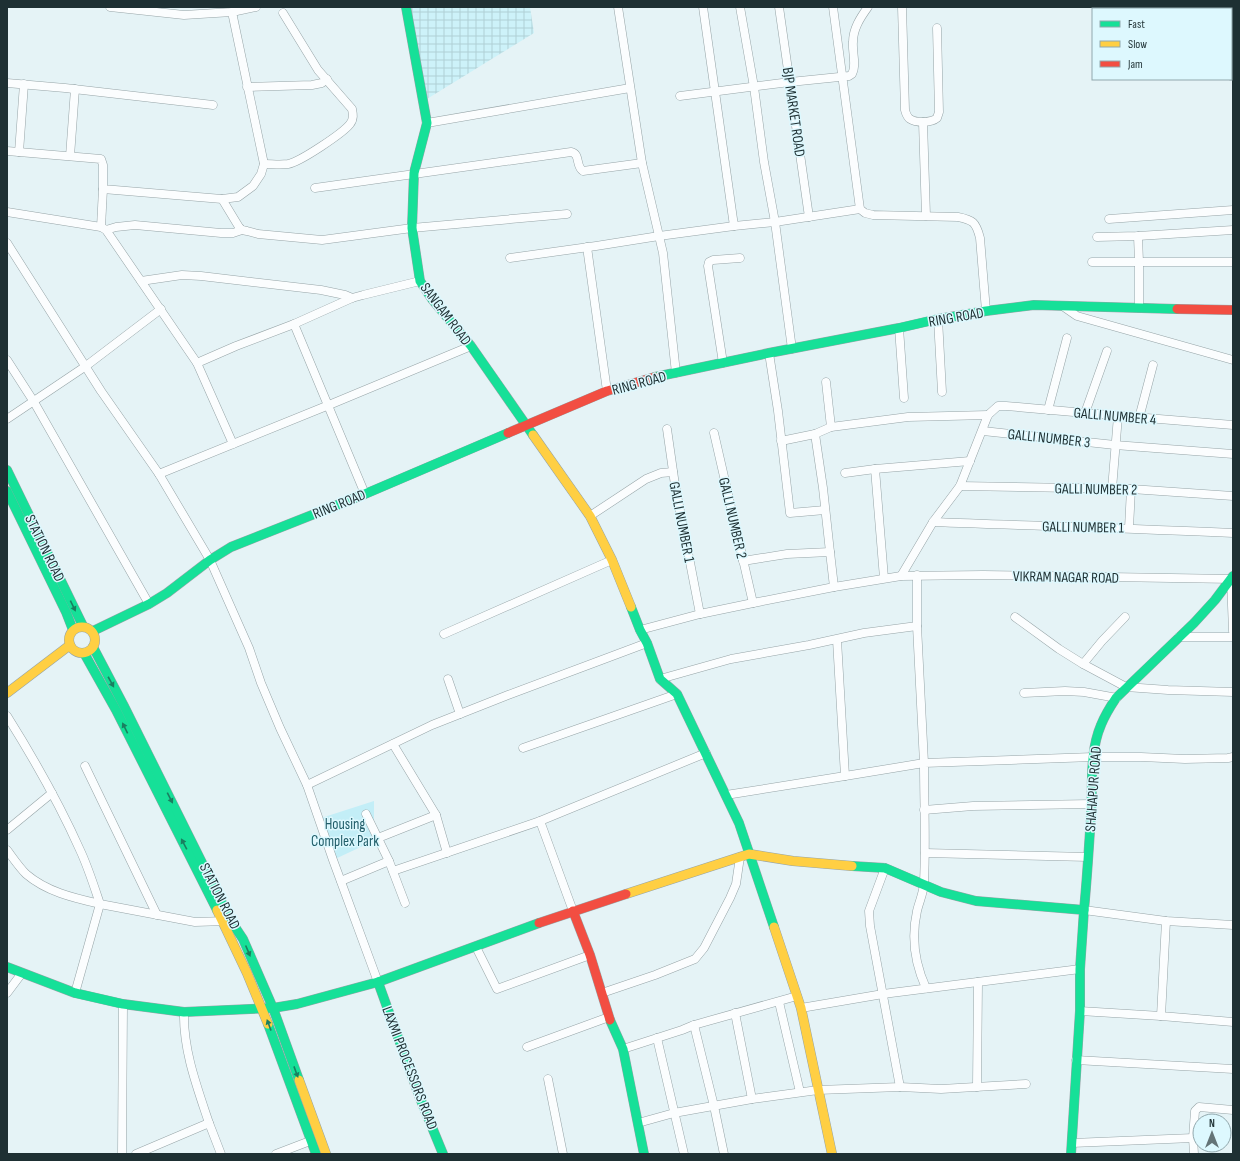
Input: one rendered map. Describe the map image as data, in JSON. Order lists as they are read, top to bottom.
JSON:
{
  "streets": {
    "main road": [
      "SANGAM ROAD",
      "RING ROAD",
      "STATION ROAD",
      "SHAHAPUR ROAD",
      "LAXMI PROCESSORS ROAD"
    ],
    "street": [
      "BJP MARKET ROAD",
      "GALLI NUMBER 4",
      "GALLI NUMBER 3",
      "GALLI NUMBER 2",
      "GALLI NUMBER 1",
      "VIKRAM NAGAR ROAD"
    ]
  },
  "crossings": [
    ["SANGAM ROAD", "RING ROAD"],
    ["SANGAM ROAD", "VIKRAM NAGAR ROAD"],
    ["RING ROAD", "STATION ROAD"],
    ["GALLI NUMBER 2", "VIKRAM NAGAR ROAD"],
    ["GALLI NUMBER 1", "VIKRAM NAGAR ROAD"],
    ["VIKRAM NAGAR ROAD", "SHAHAPUR ROAD"]
  ],
  "parks": ["Housing Complex Park"],
  "legend": ["Fast", "Slow", "Jam"],
  "north": "top"
}
